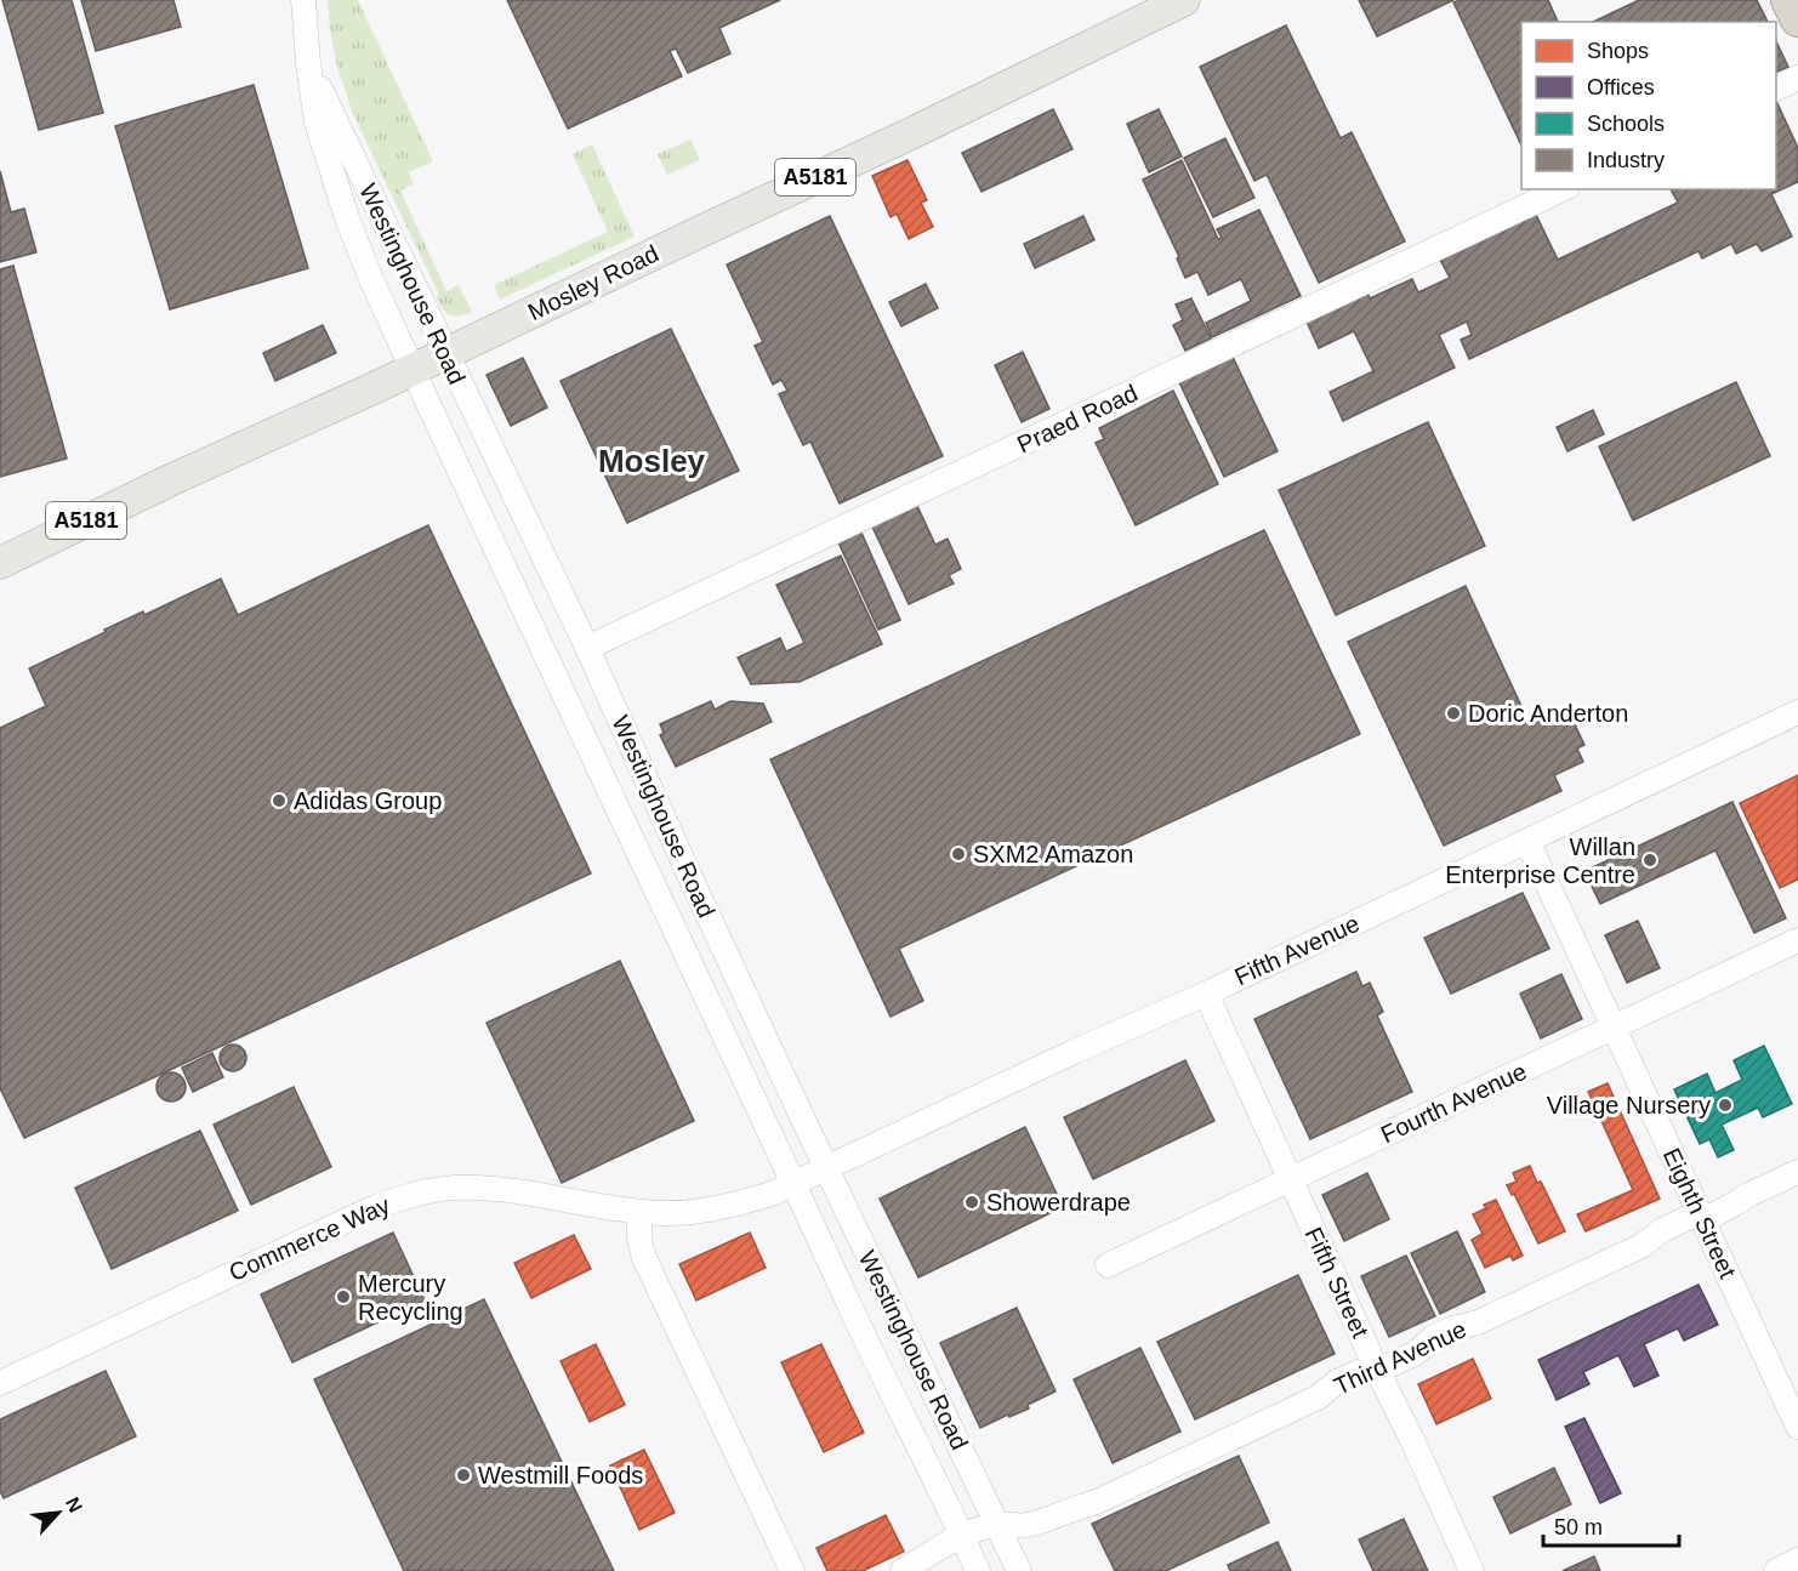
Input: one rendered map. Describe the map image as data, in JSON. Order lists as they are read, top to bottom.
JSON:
{
  "streets": {
    "main road": ["A5181", "Mosley Road"],
    "street": [
      "Westinghouse Road",
      "Praed Road",
      "Fifth Avenue",
      "Fourth Avenue",
      "Eighth Street",
      "Commerce Way",
      "Fifth Street",
      "Third Avenue"
    ]
  },
  "crossings": [
    ["Mosley Road", "Westinghouse Road"],
    ["Westinghouse Road", "Praed Road"],
    ["Westinghouse Road", "Fifth Avenue"],
    ["Westinghouse Road", "Commerce Way"],
    ["Westinghouse Road", "Third Avenue"],
    ["Fifth Avenue", "Eighth Street"],
    ["Fifth Avenue", "Commerce Way"],
    ["Fifth Avenue", "Fifth Street"],
    ["Fourth Avenue", "Eighth Street"],
    ["Fourth Avenue", "Fifth Street"],
    ["Eighth Street", "Third Avenue"],
    ["Fifth Street", "Third Avenue"]
  ],
  "districts": ["Mosley"],
  "places": [
    "Doric Anderton",
    "Adidas Group",
    "SXM2 Amazon",
    "Willan Enterprise Centre",
    "Village Nursery",
    "Showerdrape",
    "Mercury Recycling",
    "Westmill Foods"
  ],
  "legend": [
    "Shops",
    "Offices",
    "Schools",
    "Industry"
  ],
  "scale_bar": "50 m",
  "north": "top right"
}
